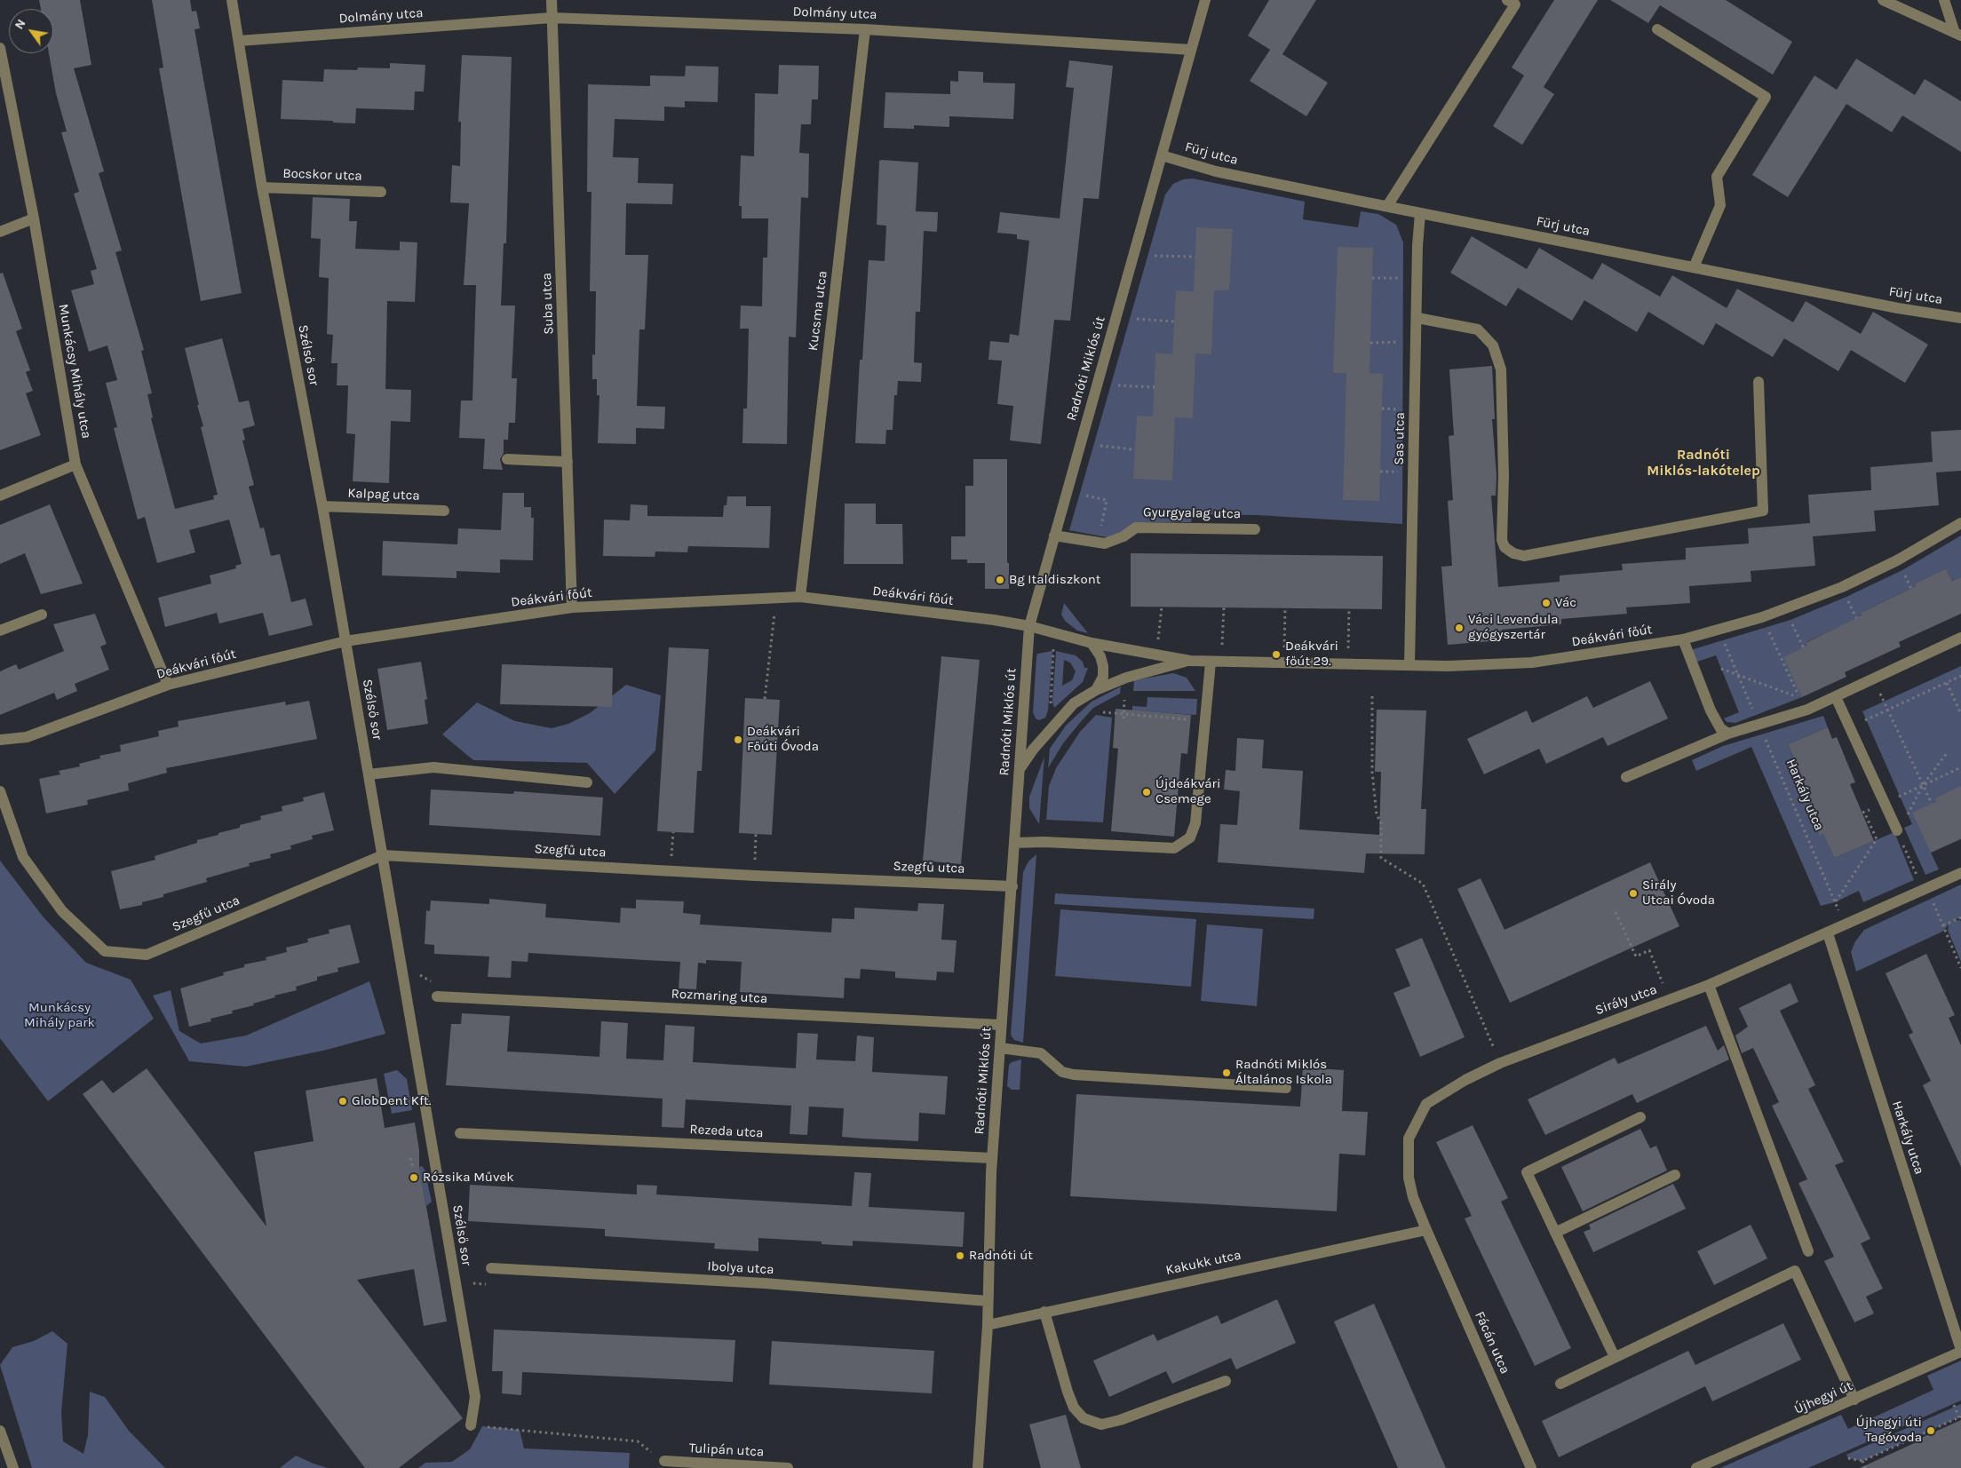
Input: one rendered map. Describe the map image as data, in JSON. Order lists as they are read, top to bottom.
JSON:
{
  "streets": {
    "street": [
      "Dolmány utca",
      "Fürj utca",
      "Bocskor utca",
      "Suba utca",
      "Kucsma utca",
      "Szélső sor",
      "Radnóti Miklós út",
      "Munkácsy Mihály utca",
      "Sas utca",
      "Kalpag utca",
      "Gyurgyalag utca",
      "Deákvári főút",
      "Harkály utca",
      "Szegfű utca",
      "Rozmaring utca",
      "Sirály utca",
      "Rezeda utca",
      "Kakukk utca",
      "Ibolya utca",
      "Fácán utca",
      "Újhegyi út",
      "Tulipán utca"
    ]
  },
  "crossings": [
    ["Dolmány utca", "Suba utca"],
    ["Dolmány utca", "Kucsma utca"],
    ["Dolmány utca", "Szélső sor"],
    ["Dolmány utca", "Radnóti Miklós út"],
    ["Fürj utca", "Radnóti Miklós út"],
    ["Fürj utca", "Sas utca"],
    ["Bocskor utca", "Szélső sor"],
    ["Suba utca", "Deákvári főút"],
    ["Kucsma utca", "Deákvári főút"],
    ["Szélső sor", "Kalpag utca"],
    ["Szélső sor", "Deákvári főút"],
    ["Szélső sor", "Szegfű utca"],
    ["Radnóti Miklós út", "Gyurgyalag utca"],
    ["Radnóti Miklós út", "Deákvári főút"],
    ["Radnóti Miklós út", "Szegfű utca"],
    ["Radnóti Miklós út", "Rozmaring utca"],
    ["Radnóti Miklós út", "Rezeda utca"],
    ["Radnóti Miklós út", "Kakukk utca"],
    ["Radnóti Miklós út", "Ibolya utca"],
    ["Munkácsy Mihály utca", "Deákvári főút"],
    ["Sas utca", "Deákvári főút"],
    ["Deákvári főút", "Harkály utca"],
    ["Harkály utca", "Sirály utca"],
    ["Harkály utca", "Újhegyi út"],
    ["Sirály utca", "Kakukk utca"],
    ["Sirály utca", "Fácán utca"],
    ["Kakukk utca", "Fácán utca"]
  ],
  "districts": ["Radnóti Miklós-lakótelep"],
  "parks": ["Munkácsy Mihály park"],
  "places": [
    "Bg Italdiszkont",
    "Vác",
    "Váci Levendula gyógyszertár",
    "Deákvári főút 29.",
    "Deákvári Főúti Óvoda",
    "Újdeákvári Csemege",
    "Sirály Utcai Óvoda",
    "Radnóti Miklós Általános Iskola",
    "GlobDent Kft.",
    "Rózsika Művek",
    "Radnóti út",
    "Újhegyi úti Tagóvoda"
  ],
  "north": "top left"
}
